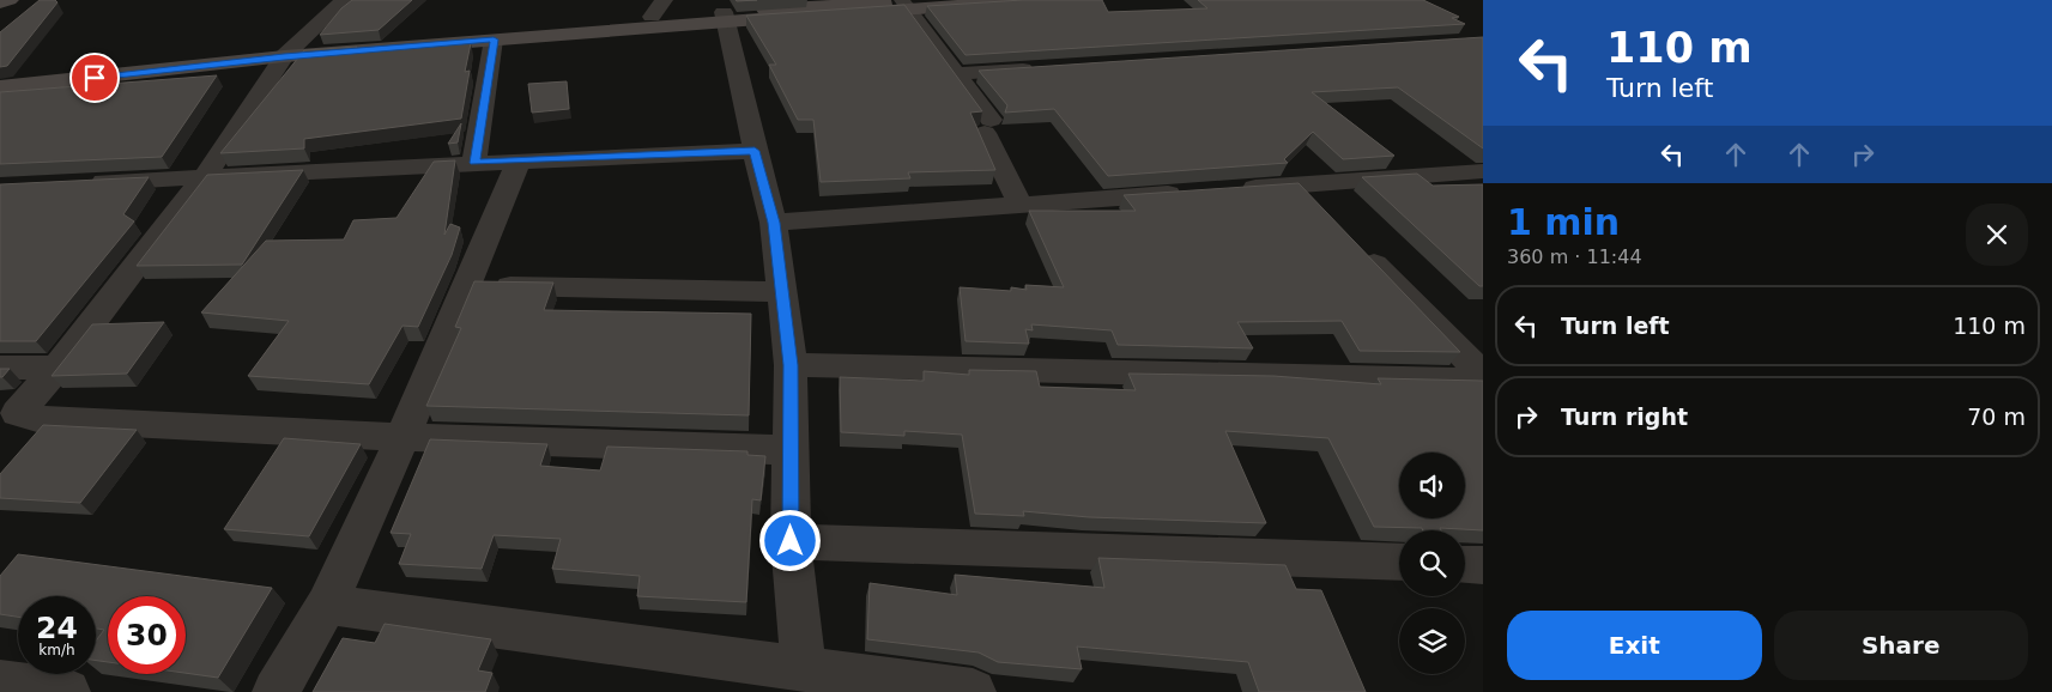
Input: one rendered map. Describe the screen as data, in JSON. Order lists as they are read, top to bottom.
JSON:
{
  "page": {
    "turn": ["110 m", "Turn left"],
    "heading": ["1 min", "360 m · 11:44"],
    "list": [
      {
        "name": "Turn left",
        "value": "110 m"
      },
      {
        "name": "Turn right",
        "value": "70 m"
      }
    ],
    "speed": "24 km/h",
    "limit": "30",
    "buttons": ["Exit", "Share"]
  }
}
